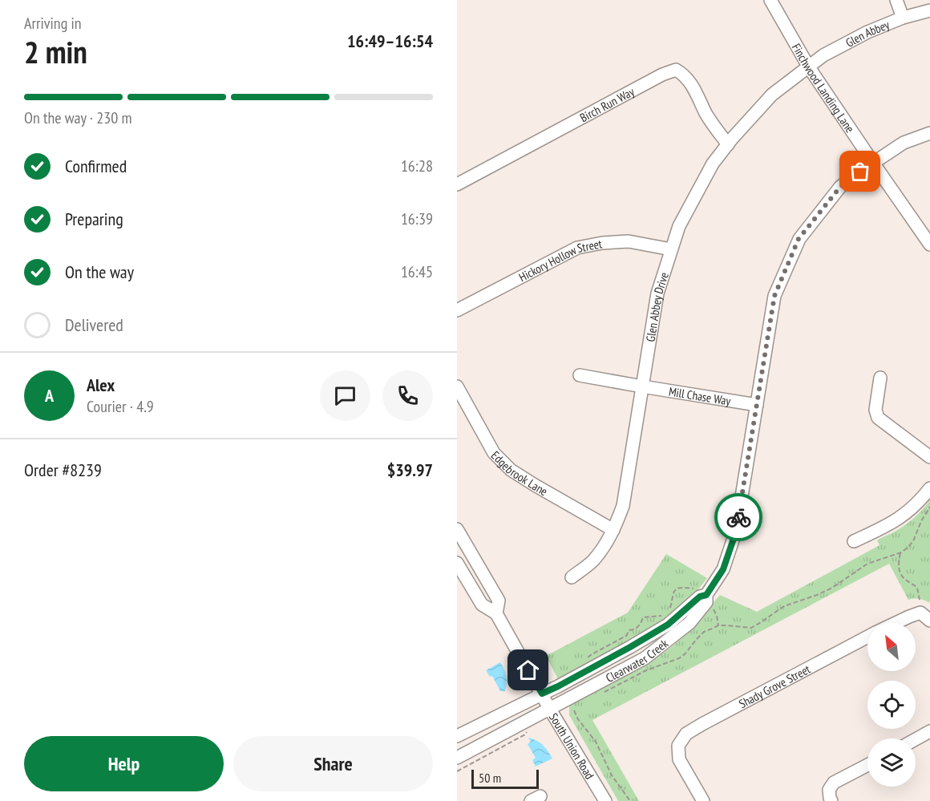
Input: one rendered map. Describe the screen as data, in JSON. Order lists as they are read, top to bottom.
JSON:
{
  "streets": {
    "street": [
      "Glen Abbey",
      "Finchwood Landing Lane",
      "Birch Run Way",
      "Hickory Hollow Street",
      "Glen Abbey Drive",
      "Mill Chase Way",
      "Edgebrook Lane",
      "Clearwater Creek",
      "Shady Grove Street",
      "South Union Road"
    ]
  },
  "crossings": [
    ["Glen Abbey", "Finchwood Landing Lane"],
    ["Glen Abbey", "Glen Abbey Drive"],
    ["Finchwood Landing Lane", "Glen Abbey Drive"],
    ["Finchwood Landing Lane", "Clearwater Creek"],
    ["Birch Run Way", "Glen Abbey Drive"],
    ["Hickory Hollow Street", "Glen Abbey Drive"],
    ["Glen Abbey Drive", "Mill Chase Way"],
    ["Glen Abbey Drive", "Edgebrook Lane"],
    ["Mill Chase Way", "Clearwater Creek"],
    ["Clearwater Creek", "South Union Road"]
  ],
  "scale_bar": "50 m",
  "north": "top left",
  "page": {
    "heading": ["2 min", "Arriving in", "16:49–16:54"],
    "panel": [
      "Alex",
      "Courier · 4.9",
      "Order #8239",
      "$39.97"
    ],
    "bar": "On the way · 230 m",
    "list": [
      ["Confirmed", "16:28"],
      ["Preparing", "16:39"],
      ["On the way", "16:45"],
      "Delivered"
    ],
    "round": "A",
    "buttons": ["Help", "Share"],
    "scale": "50 m"
  }
}
